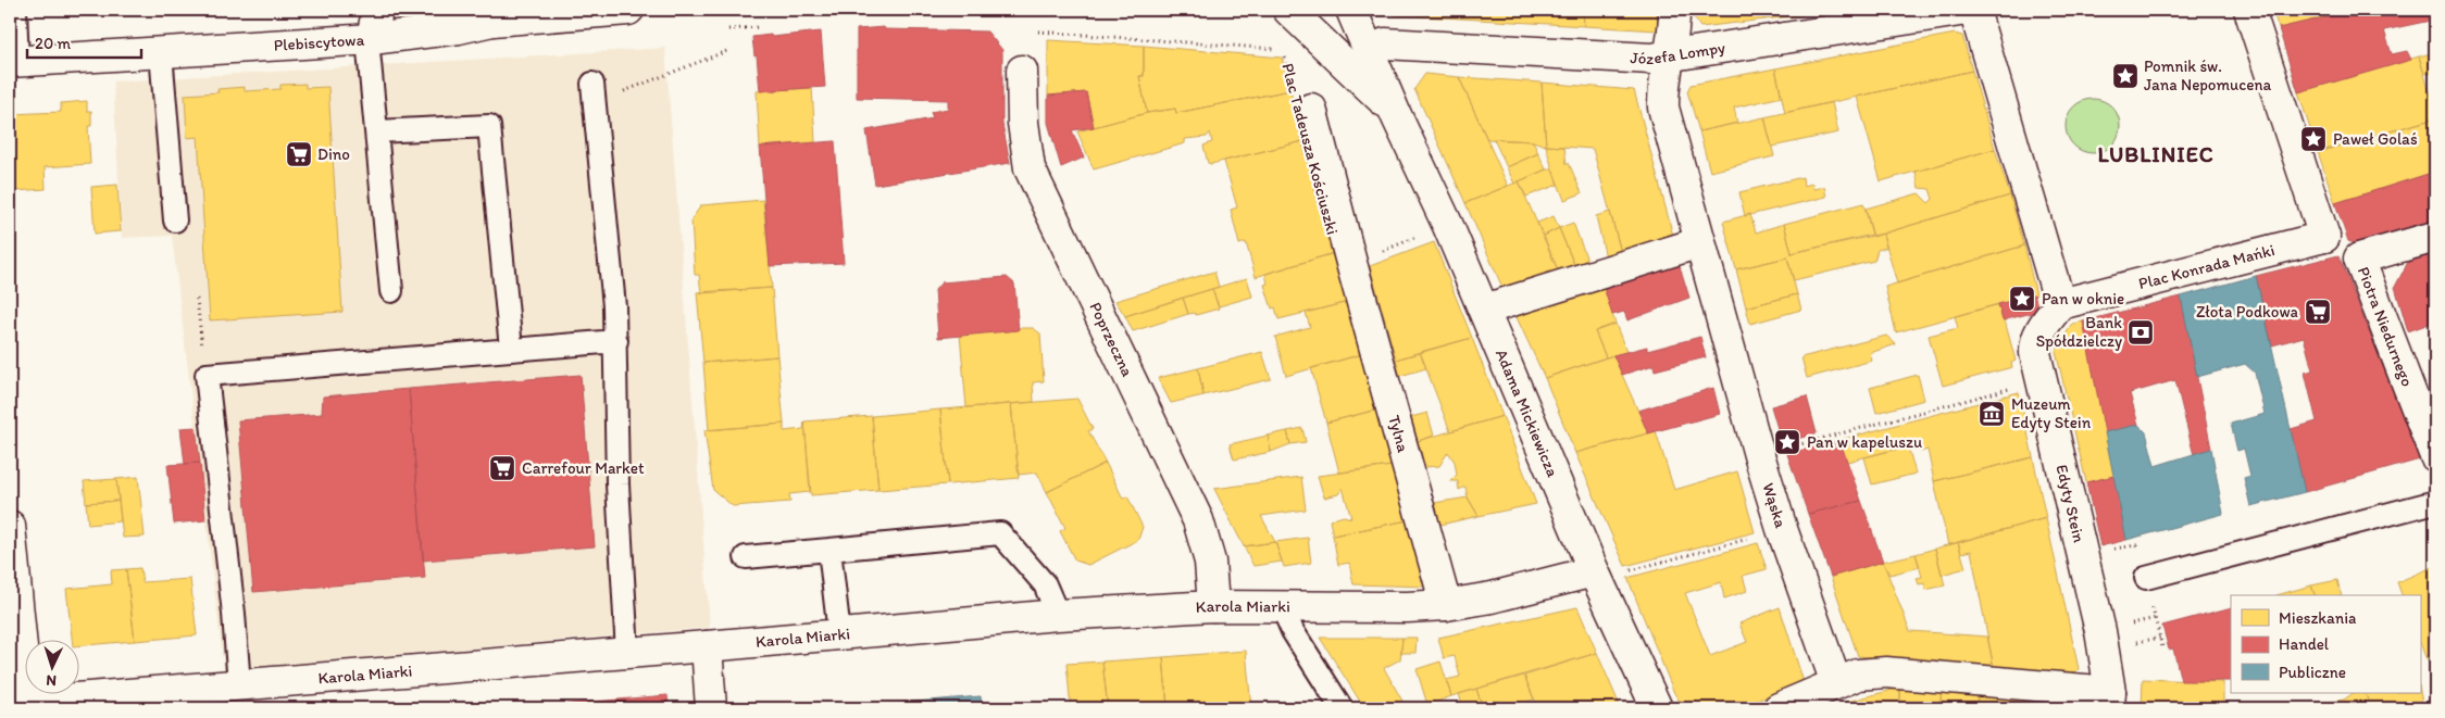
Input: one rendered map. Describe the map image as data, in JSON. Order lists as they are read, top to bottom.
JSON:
{
  "streets": {
    "street": [
      "Plebiscytowa",
      "Józefa Lompy",
      "Plac Tadeusza Kościuszki",
      "Plac Konrada Mańki",
      "Piotra Niedurnego",
      "Poprzeczna",
      "Adama Mickiewicza",
      "Tylna",
      "Edyty Stein",
      "Wąska",
      "Karola Miarki"
    ]
  },
  "crossings": [
    ["Józefa Lompy", "Wąska"],
    ["Plac Tadeusza Kościuszki", "Tylna"],
    ["Plac Konrada Mańki", "Edyty Stein"],
    ["Poprzeczna", "Karola Miarki"],
    ["Adama Mickiewicza", "Karola Miarki"],
    ["Tylna", "Karola Miarki"]
  ],
  "districts": ["LUBLINIEC"],
  "places": {
    "place": [
      "Pomnik św. Jana Nepomucena",
      "Paweł Golaś",
      "Pan w oknie",
      "Pan w kapeluszu"
    ],
    "supermarket": ["Dino", "Złota Podkowa", "Carrefour Market"],
    "bank": ["Bank Spółdzielczy"],
    "museum": ["Muzeum Edyty Stein"]
  },
  "legend": ["Mieszkania", "Handel", "Publiczne"],
  "scale_bar": "20 m",
  "north": "bottom"
}
